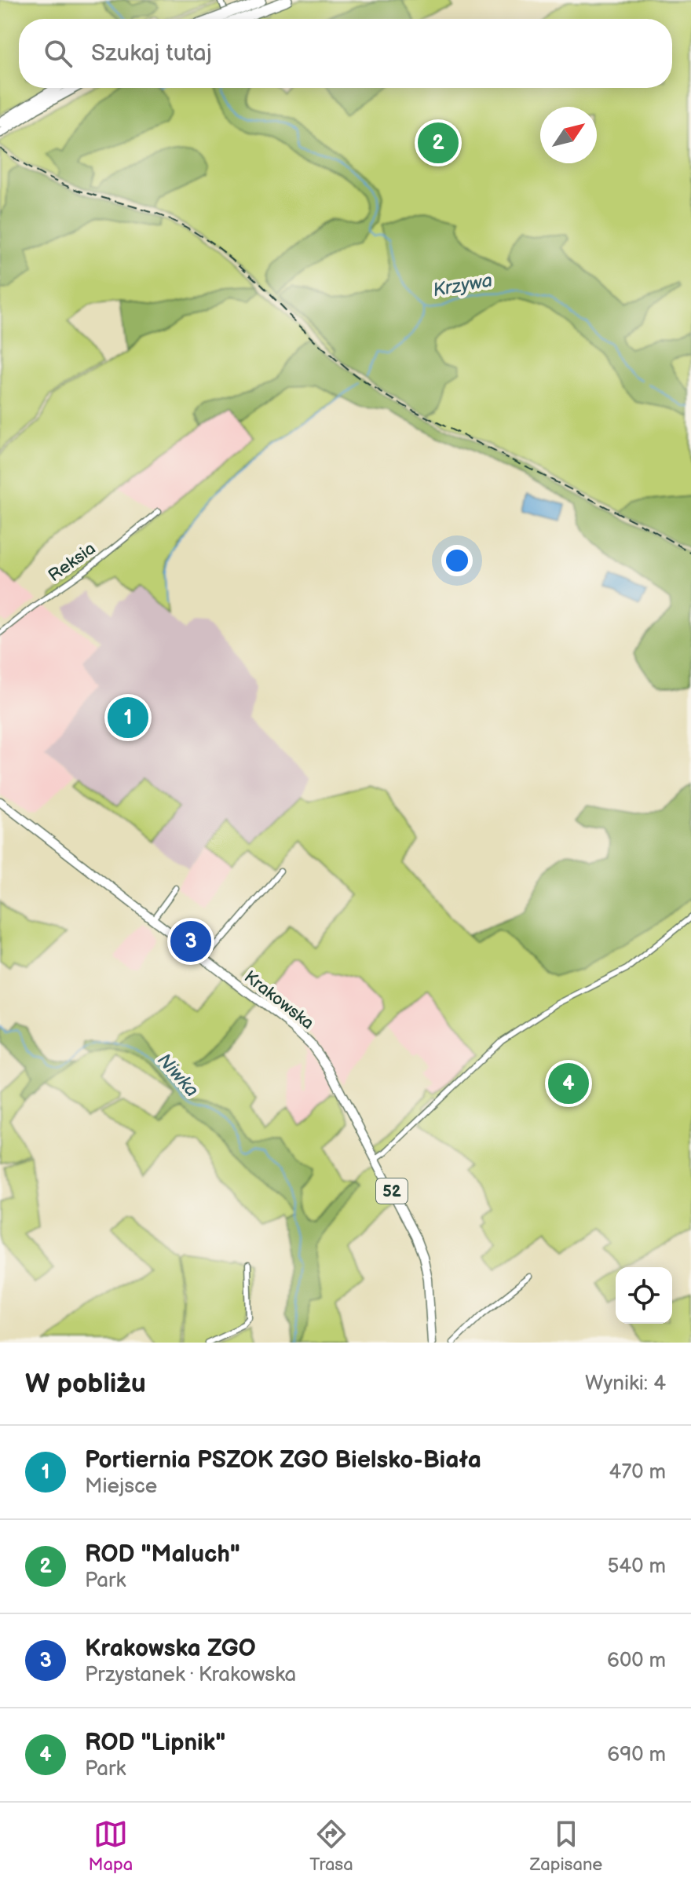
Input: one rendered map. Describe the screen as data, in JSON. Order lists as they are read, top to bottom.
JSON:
{
  "streets": {
    "main road": ["Krakowska", "52"],
    "street": ["Reksia"]
  },
  "water": ["Krzywa", "Niwka"],
  "north": "top right",
  "page": {
    "search": "Szukaj tutaj",
    "pins": [
      "2",
      "1",
      "3",
      "4"
    ],
    "heading": ["W pobliżu", "Wyniki: 4"],
    "list": [
      {
        "mark": "1",
        "name": "Portiernia PSZOK ZGO Bielsko-Biała",
        "note": "Miejsce",
        "value": "470 m"
      },
      {
        "mark": "2",
        "name": "ROD \"Maluch\"",
        "note": "Park",
        "value": "540 m"
      },
      {
        "mark": "3",
        "name": "Krakowska ZGO",
        "note": "Przystanek · Krakowska",
        "value": "600 m"
      },
      {
        "mark": "4",
        "name": "ROD \"Lipnik\"",
        "note": "Park",
        "value": "690 m"
      }
    ],
    "nav": ["Mapa", "Trasa", "Zapisane"]
  }
}
